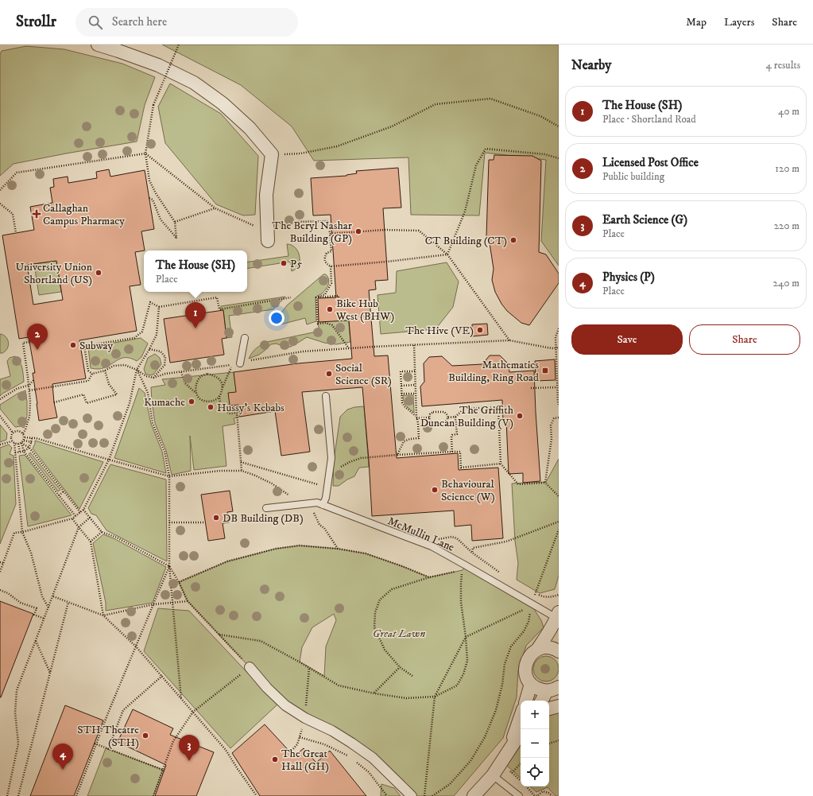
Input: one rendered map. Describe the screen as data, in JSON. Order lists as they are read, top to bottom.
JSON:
{
  "streets": {
    "lane": ["McMullin Lane"]
  },
  "parks": ["Great Lawn"],
  "places": {
    "health": ["Callaghan Campus Pharmacy"],
    "other": [
      "The Beryl Nashar Building (GP)",
      "CT Building (CT)",
      "P5",
      "University Union Shortland (US)",
      "Bike Hub West (BHW)",
      "The Hive (VE)",
      "Subway",
      "Social Science (SR)",
      "Kumache",
      "Hussy's Kebabs",
      "The Griffith Duncan Building (V)",
      "Behavioural Science (W)",
      "DB Building (DB)",
      "STH Theatre (STH)",
      "The Great Hall (GH)"
    ],
    "transit": ["Mathematics Building, Ring Road"]
  },
  "page": {
    "header": "Strollr",
    "search": "Search here",
    "nav": ["Map", "Layers", "Share"],
    "heading": ["Nearby", "4 results"],
    "list": [
      {
        "mark": "1",
        "name": "The House (SH)",
        "note": "Place · Shortland Road",
        "value": "40 m"
      },
      {
        "mark": "2",
        "name": "Licensed Post Office",
        "note": "Public building",
        "value": "120 m"
      },
      {
        "mark": "3",
        "name": "Earth Science (G)",
        "note": "Place",
        "value": "220 m"
      },
      {
        "mark": "4",
        "name": "Physics (P)",
        "note": "Place",
        "value": "240 m"
      }
    ],
    "popup": ["The House (SH)", "Place"],
    "pins": [
      "1",
      "2",
      "3",
      "4"
    ],
    "buttons": ["Save", "Share"],
    "map_buttons": ["+", "−"]
  }
}
